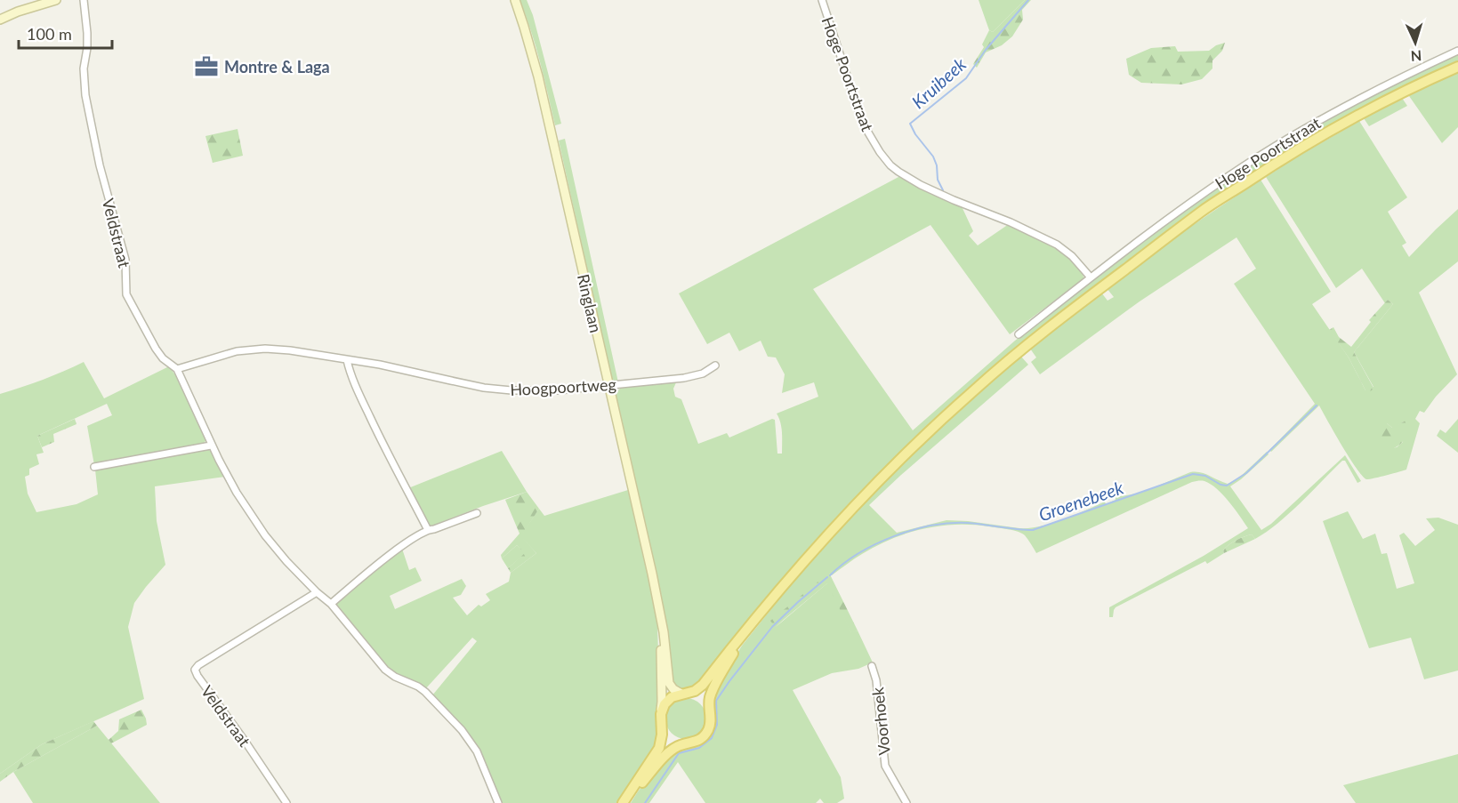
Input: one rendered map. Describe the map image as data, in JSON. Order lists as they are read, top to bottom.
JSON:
{
  "streets": {
    "main road": ["Ringlaan"],
    "street": [
      "Hoge Poortstraat",
      "Veldstraat",
      "Hoogpoortweg",
      "Voorhoek"
    ]
  },
  "crossings": [
    ["Veldstraat", "Hoogpoortweg"],
    ["Ringlaan", "Hoogpoortweg"]
  ],
  "water": ["Kruibeek", "Groenebeek"],
  "places": {
    "office": ["Montre & Laga"]
  },
  "scale_bar": "100 m",
  "north": "bottom"
}
